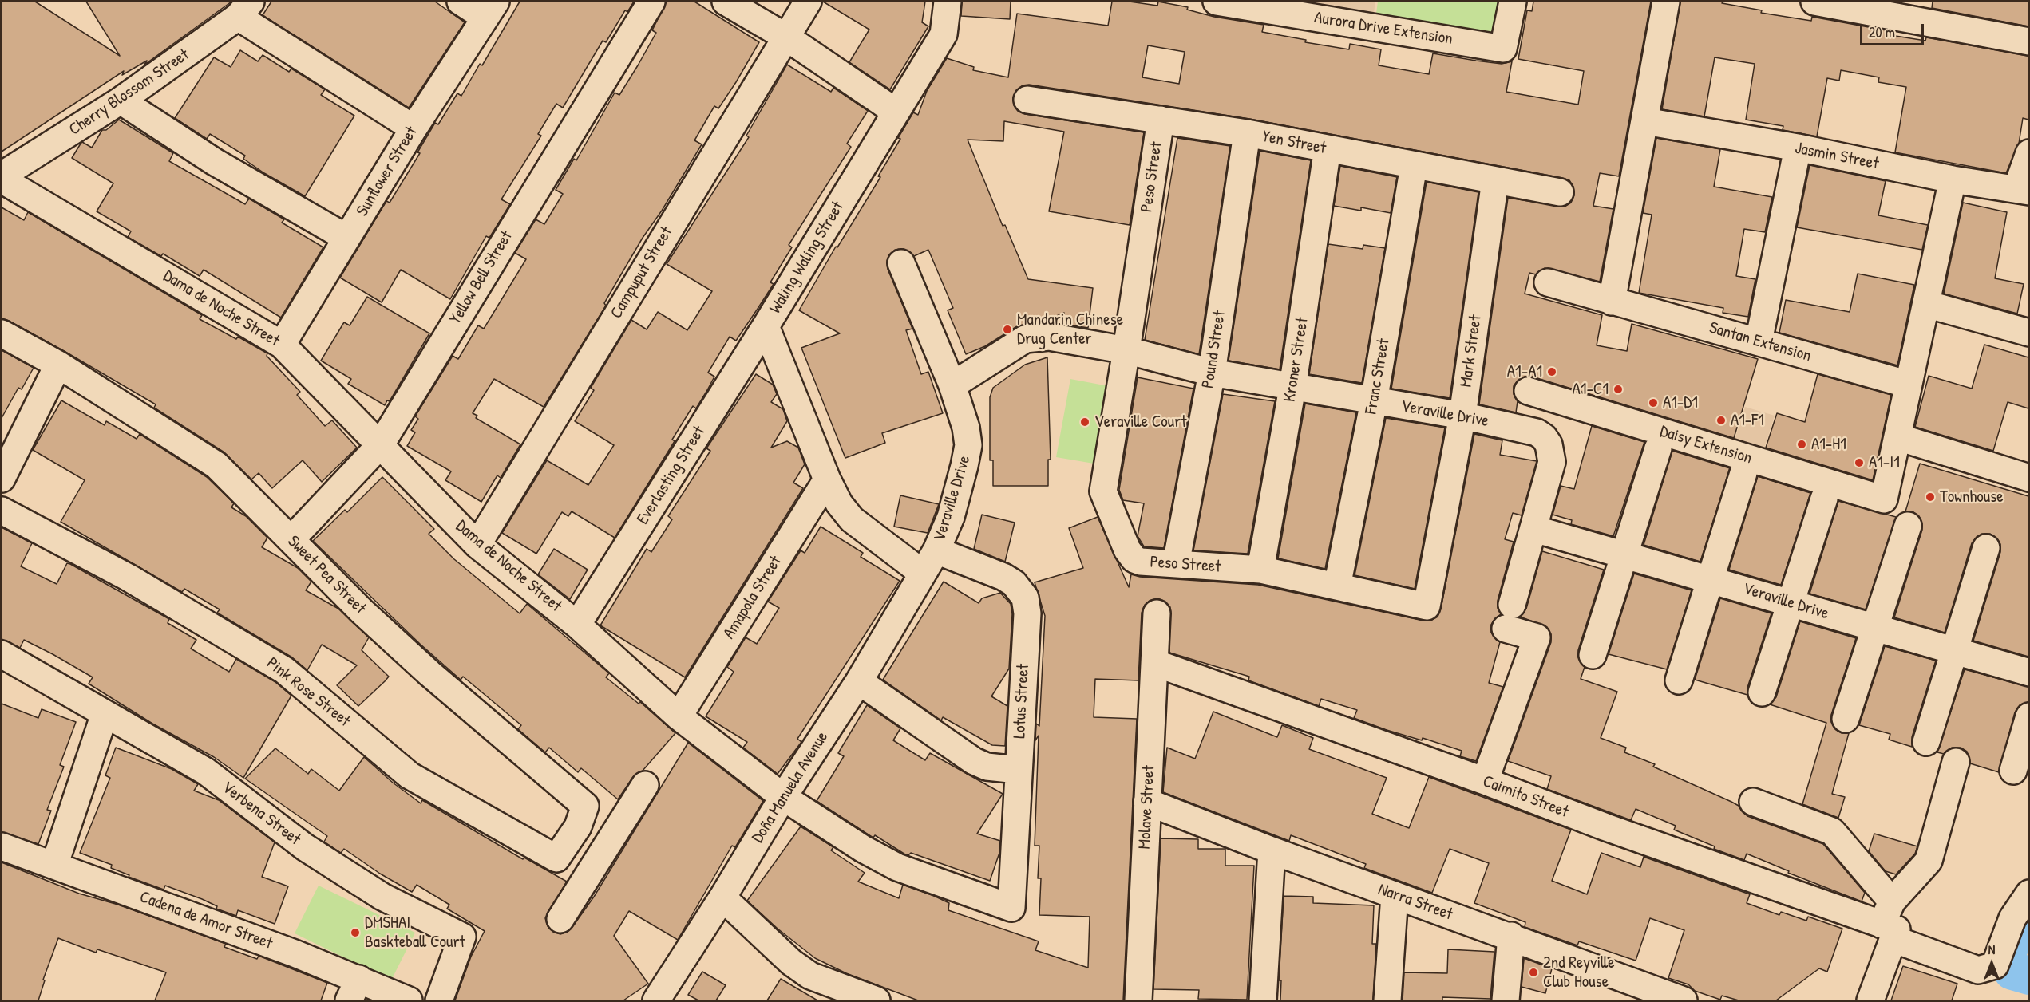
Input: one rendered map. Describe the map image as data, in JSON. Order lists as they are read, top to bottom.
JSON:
{
  "streets": {
    "street": [
      "Aurora Drive Extension",
      "Cherry Blossom Street",
      "Yen Street",
      "Jasmin Street",
      "Sunflower Street",
      "Peso Street",
      "Waling Waling Street",
      "Campuput Street",
      "Yellow Bell Street",
      "Dama de Noche Street",
      "Santan Extension",
      "Pound Street",
      "Mark Street",
      "Kroner Street",
      "Franc Street",
      "Veraville Drive",
      "Daisy Extension",
      "Everlasting Street",
      "Sweet Pea Street",
      "Amapola Street",
      "Pink Rose Street",
      "Lotus Street",
      "Doña Manuela Avenue",
      "Caimito Street",
      "Molave Street",
      "Verbena Street",
      "Narra Street",
      "Cadena de Amor Street"
    ]
  },
  "crossings": [
    ["Yen Street", "Peso Street"],
    ["Yen Street", "Pound Street"],
    ["Yen Street", "Mark Street"],
    ["Yen Street", "Kroner Street"],
    ["Yen Street", "Franc Street"],
    ["Sunflower Street", "Dama de Noche Street"],
    ["Peso Street", "Pound Street"],
    ["Peso Street", "Mark Street"],
    ["Peso Street", "Kroner Street"],
    ["Peso Street", "Franc Street"],
    ["Peso Street", "Veraville Drive"],
    ["Waling Waling Street", "Veraville Drive"],
    ["Waling Waling Street", "Everlasting Street"],
    ["Waling Waling Street", "Amapola Street"],
    ["Waling Waling Street", "Doña Manuela Avenue"],
    ["Campuput Street", "Dama de Noche Street"],
    ["Yellow Bell Street", "Dama de Noche Street"],
    ["Yellow Bell Street", "Sweet Pea Street"],
    ["Dama de Noche Street", "Everlasting Street"],
    ["Dama de Noche Street", "Amapola Street"],
    ["Dama de Noche Street", "Lotus Street"],
    ["Dama de Noche Street", "Doña Manuela Avenue"],
    ["Pound Street", "Veraville Drive"],
    ["Mark Street", "Veraville Drive"],
    ["Kroner Street", "Veraville Drive"],
    ["Franc Street", "Veraville Drive"],
    ["Veraville Drive", "Lotus Street"],
    ["Veraville Drive", "Doña Manuela Avenue"],
    ["Sweet Pea Street", "Pink Rose Street"],
    ["Caimito Street", "Molave Street"],
    ["Molave Street", "Narra Street"]
  ],
  "places": [
    "Mandarin Chinese Drug Center",
    "A1-A1",
    "A1-C1",
    "A1-D1",
    "A1-F1",
    "Veraville Court",
    "A1-H1",
    "A1-I1",
    "Townhouse",
    "DMSHAI Baskteball Court",
    "2nd Reyville Club House"
  ],
  "scale_bar": "20 m",
  "north": "top"
}
